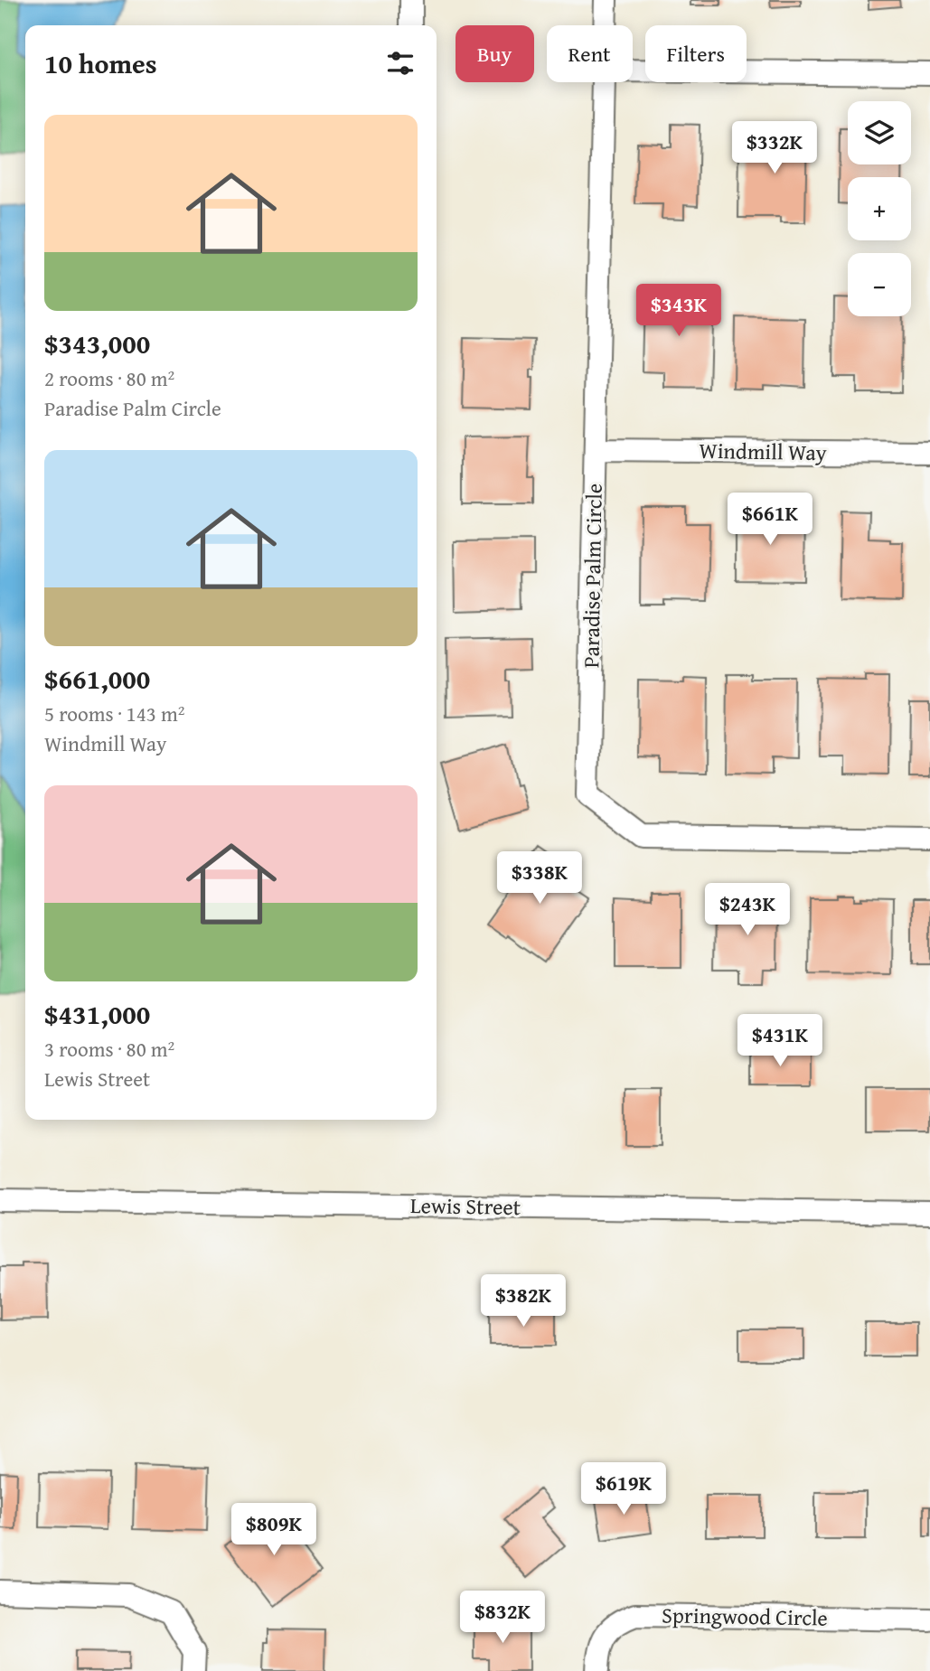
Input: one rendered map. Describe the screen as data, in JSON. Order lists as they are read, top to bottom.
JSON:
{
  "streets": {
    "street": [
      "Windmill Way",
      "Paradise Palm Circle",
      "Lewis Street",
      "Springwood Circle"
    ]
  },
  "crossings": [
    ["Windmill Way", "Paradise Palm Circle"]
  ],
  "page": {
    "chip": ["Buy", "Rent", "Filters"],
    "heading": "10 homes",
    "map_buttons": ["+", "−"],
    "list": [
      {
        "name": "$343,000",
        "note": "2 rooms · 80 m² · Paradise Palm Circle"
      },
      {
        "name": "$661,000",
        "note": "5 rooms · 143 m² · Windmill Way"
      },
      {
        "name": "$431,000",
        "note": "3 rooms · 80 m² · Lewis Street"
      }
    ],
    "price": [
      "$332K",
      "$343K",
      "$661K",
      "$338K",
      "$243K",
      "$431K",
      "$382K",
      "$619K",
      "$809K",
      "$832K"
    ]
  }
}
